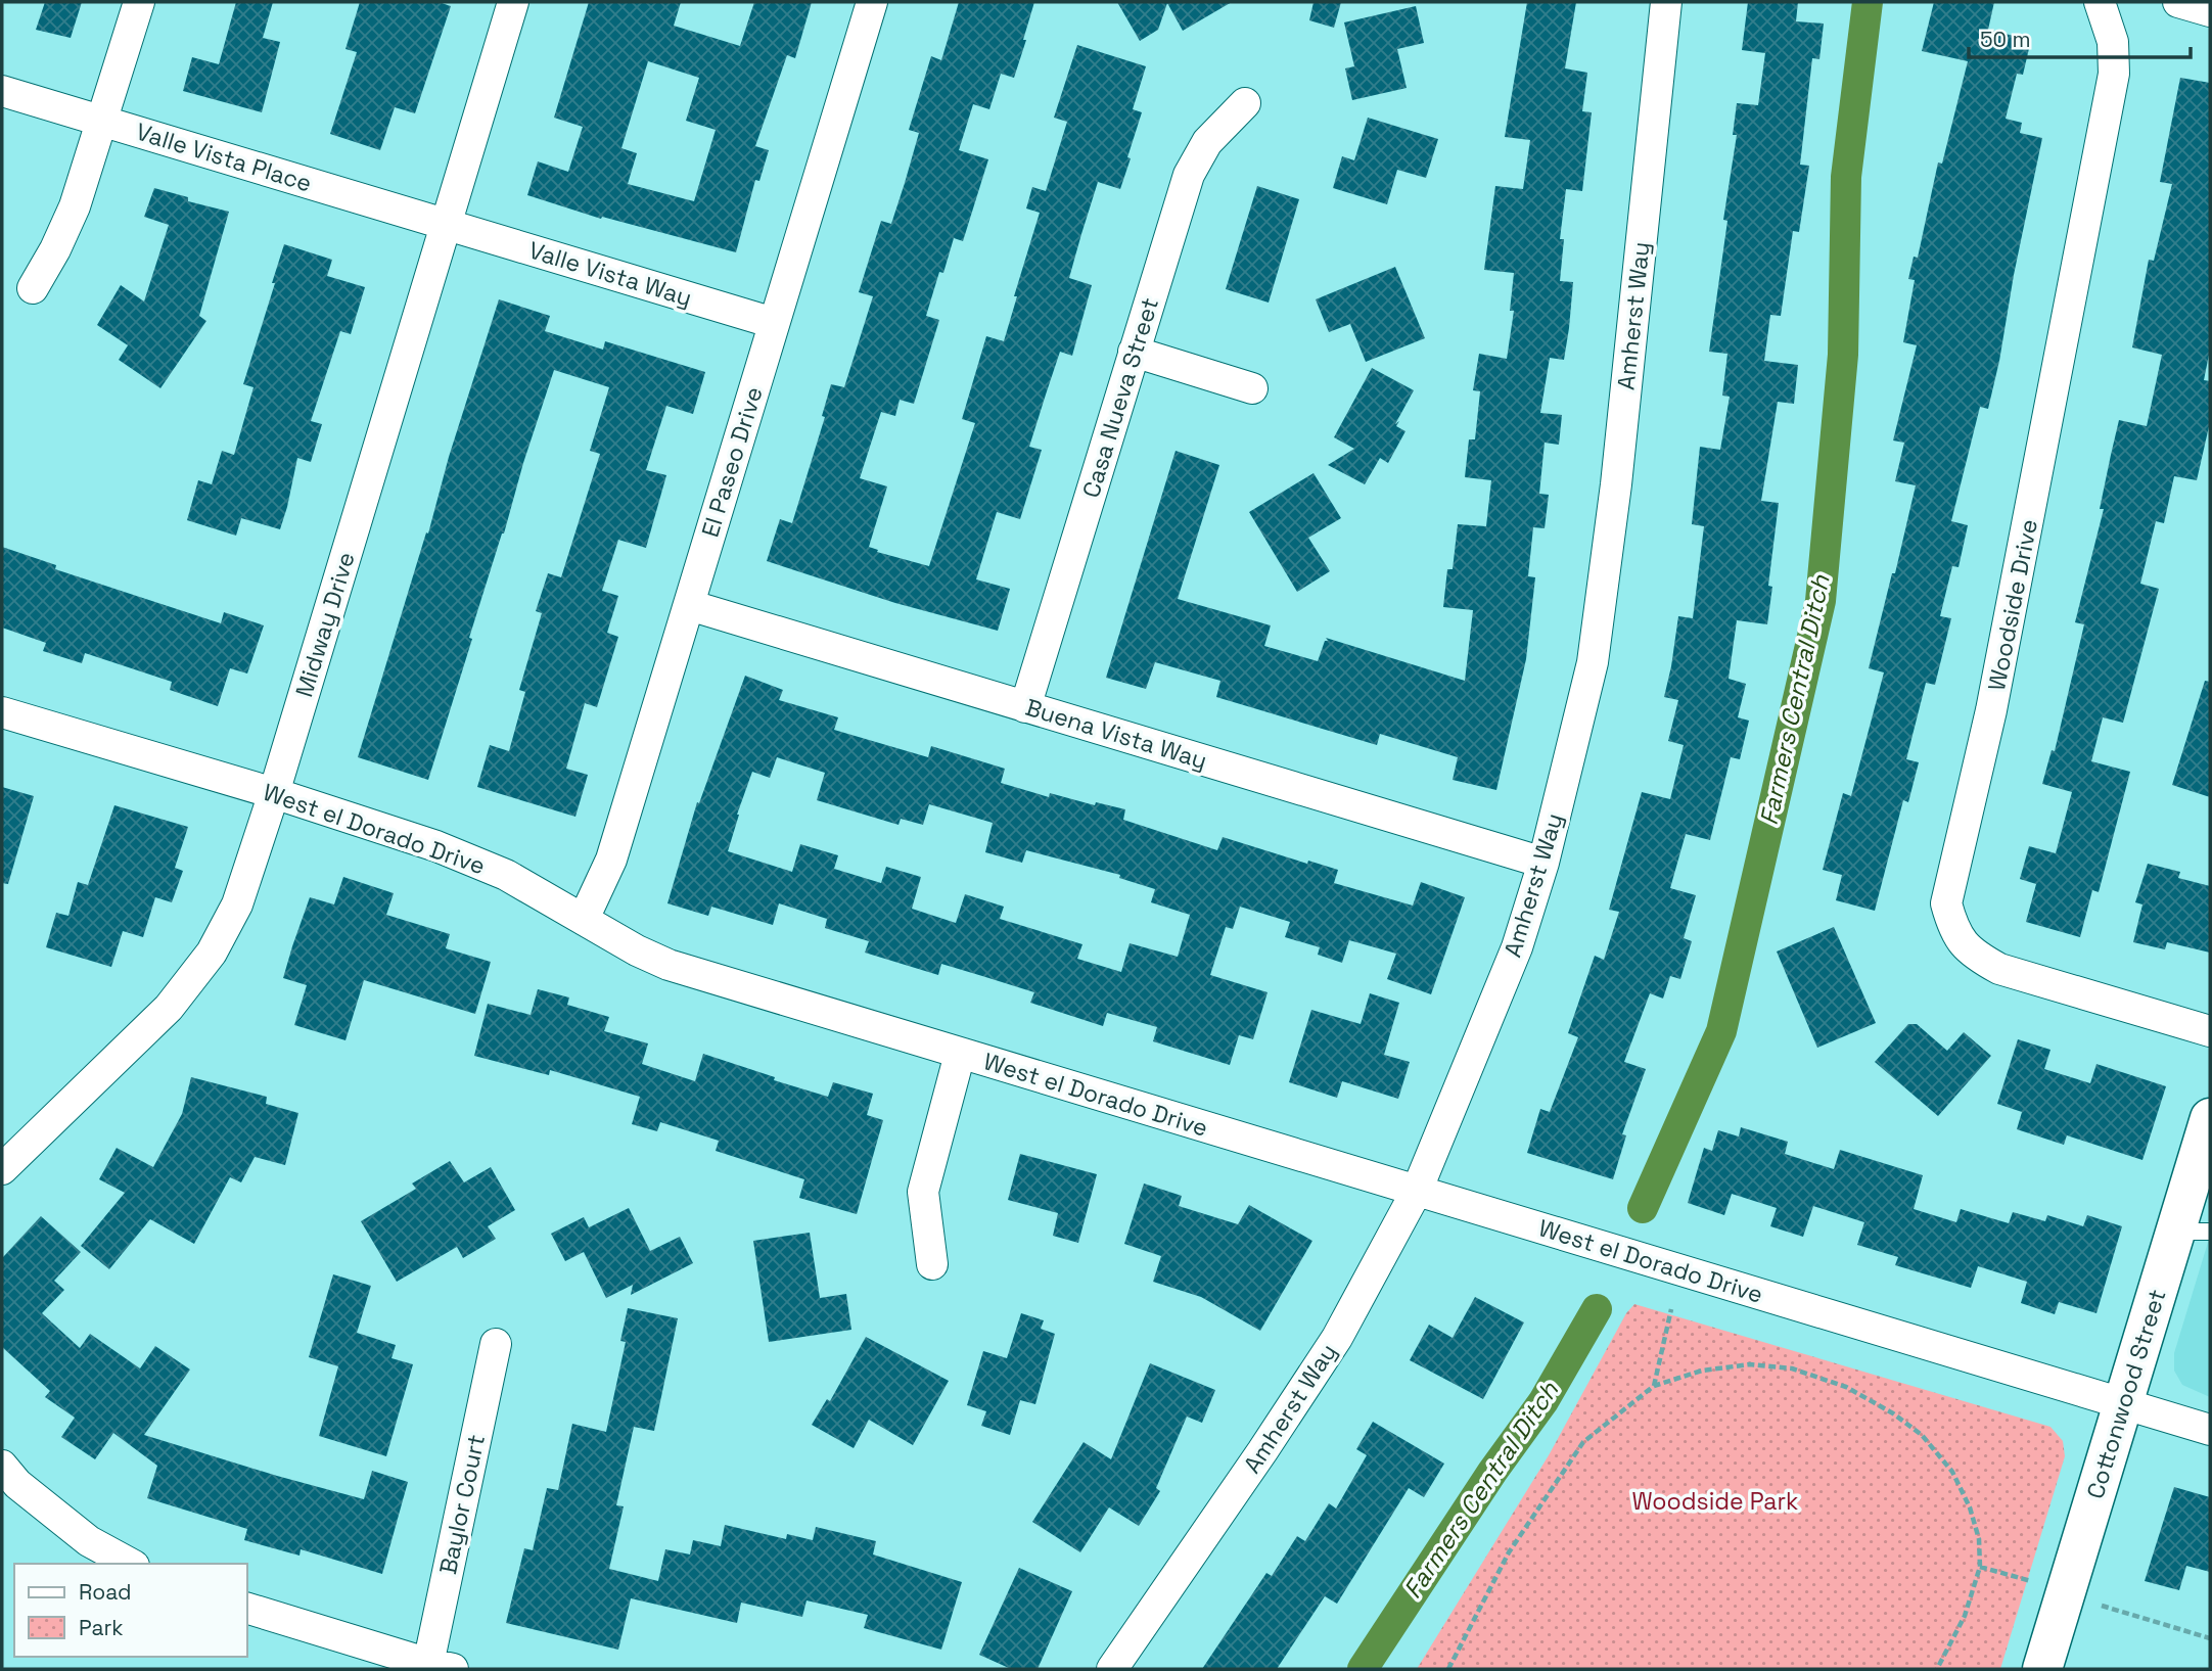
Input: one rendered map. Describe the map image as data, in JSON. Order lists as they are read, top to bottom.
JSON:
{
  "streets": {
    "street": [
      "Valle Vista Place",
      "Valle Vista Way",
      "Amherst Way",
      "Casa Nueva Street",
      "El Paseo Drive",
      "Woodside Drive",
      "Midway Drive",
      "Buena Vista Way",
      "West el Dorado Drive",
      "Cottonwood Street",
      "Baylor Court"
    ]
  },
  "crossings": [
    ["Valle Vista Place", "Valle Vista Way"],
    ["Valle Vista Place", "Midway Drive"],
    ["Valle Vista Way", "El Paseo Drive"],
    ["Valle Vista Way", "Midway Drive"],
    ["Amherst Way", "Buena Vista Way"],
    ["Amherst Way", "West el Dorado Drive"],
    ["Casa Nueva Street", "Buena Vista Way"],
    ["El Paseo Drive", "Buena Vista Way"],
    ["El Paseo Drive", "West el Dorado Drive"],
    ["Midway Drive", "West el Dorado Drive"],
    ["West el Dorado Drive", "Cottonwood Street"]
  ],
  "water": ["Farmers Central Ditch"],
  "parks": ["Woodside Park"],
  "legend": ["Road", "Park"],
  "scale_bar": "50 m"
}
